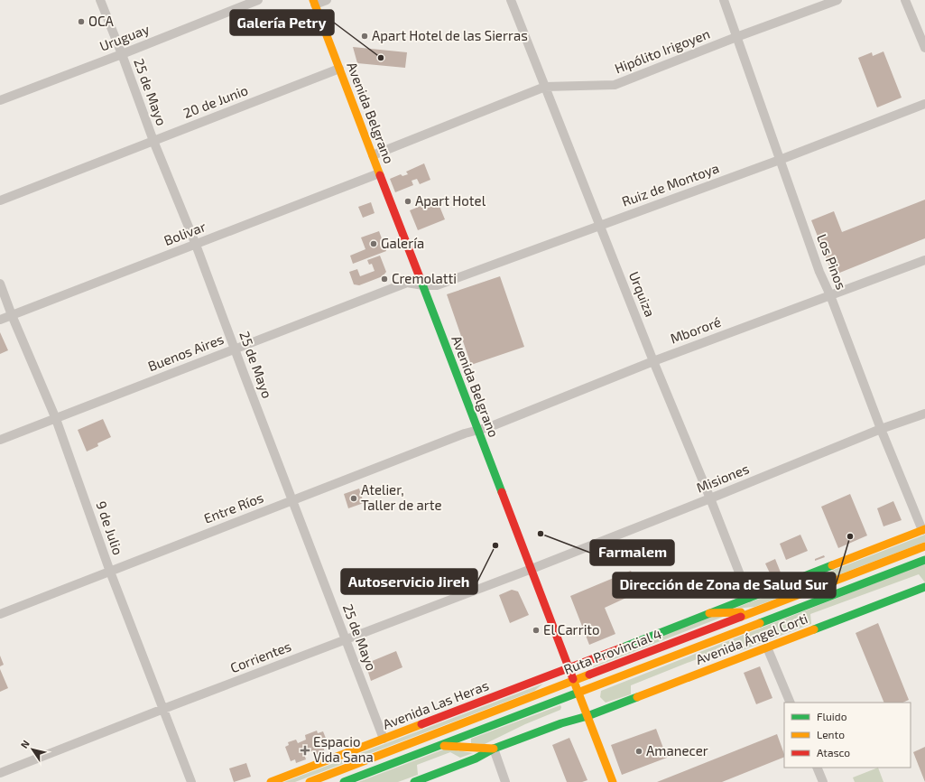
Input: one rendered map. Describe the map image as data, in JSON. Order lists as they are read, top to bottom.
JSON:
{
  "streets": {
    "main road": [
      "Avenida Belgrano",
      "Avenida Ángel Corti",
      "Ruta Provincial 4",
      "Avenida Las Heras"
    ],
    "street": [
      "Uruguay",
      "Hipólito Irigoyen",
      "25 de Mayo",
      "20 de Junio",
      "Ruiz de Montoya",
      "Bolivar",
      "Los Pinos",
      "Urquiza",
      "Mbororé",
      "Buenos Aires",
      "Misiones",
      "Entre Ríos",
      "9 de Julio",
      "Corrientes"
    ]
  },
  "crossings": [
    ["Uruguay", "25 de Mayo"],
    ["Hipólito Irigoyen", "Avenida Belgrano"],
    ["Hipólito Irigoyen", "Los Pinos"],
    ["Hipólito Irigoyen", "Urquiza"],
    ["25 de Mayo", "20 de Junio"],
    ["25 de Mayo", "Bolivar"],
    ["25 de Mayo", "Buenos Aires"],
    ["25 de Mayo", "Entre Ríos"],
    ["25 de Mayo", "Corrientes"],
    ["25 de Mayo", "Avenida Las Heras"],
    ["20 de Junio", "Avenida Belgrano"],
    ["Avenida Belgrano", "Ruiz de Montoya"],
    ["Avenida Belgrano", "Bolivar"],
    ["Avenida Belgrano", "Mbororé"],
    ["Avenida Belgrano", "Buenos Aires"],
    ["Avenida Belgrano", "Misiones"],
    ["Avenida Belgrano", "Entre Ríos"],
    ["Avenida Belgrano", "Avenida Ángel Corti"],
    ["Avenida Belgrano", "Ruta Provincial 4"],
    ["Avenida Belgrano", "Corrientes"],
    ["Avenida Belgrano", "Avenida Las Heras"],
    ["Ruiz de Montoya", "Los Pinos"],
    ["Ruiz de Montoya", "Urquiza"],
    ["Ruiz de Montoya", "Buenos Aires"],
    ["Bolivar", "9 de Julio"],
    ["Los Pinos", "Mbororé"],
    ["Los Pinos", "Misiones"],
    ["Urquiza", "Mbororé"],
    ["Urquiza", "Misiones"],
    ["Mbororé", "Entre Ríos"],
    ["Buenos Aires", "9 de Julio"],
    ["Misiones", "Corrientes"],
    ["Entre Ríos", "9 de Julio"],
    ["9 de Julio", "Corrientes"]
  ],
  "places": {
    "other": [
      "OCA",
      "Apart Hotel de las Sierras",
      "Galería Petry",
      "Apart Hotel",
      "Galería",
      "Cremolatti",
      "Atelier, Taller de arte",
      "Farmalem",
      "Dirección de Zona de Salud Sur",
      "Autoservicio Jireh",
      "El Carrito",
      "Amanecer"
    ],
    "health": ["Espacio Vida Sana"]
  },
  "legend": ["Fluido", "Lento", "Atasco"],
  "north": "top left"
}
